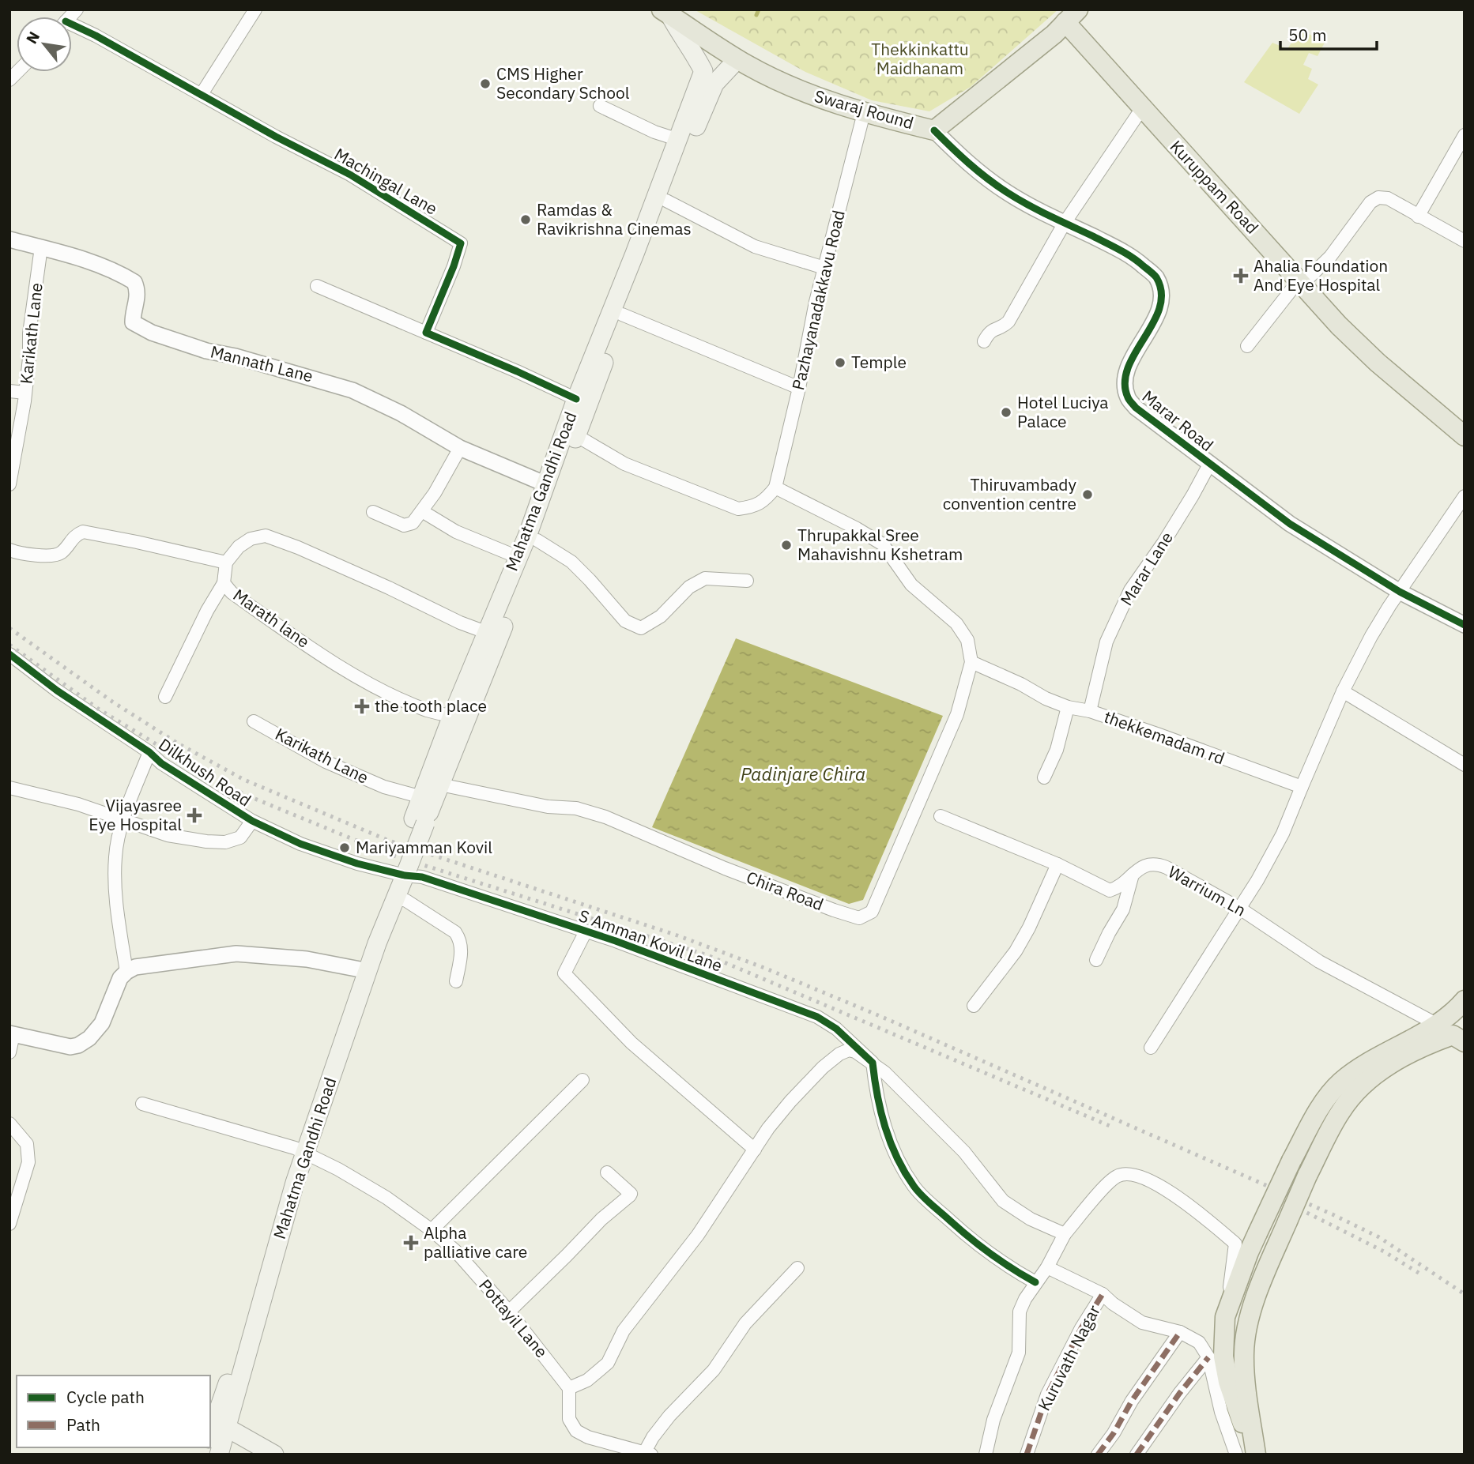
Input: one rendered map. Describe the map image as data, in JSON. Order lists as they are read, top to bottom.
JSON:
{
  "streets": {
    "main road": ["Swaraj Round", "Kuruppam Road", "Mahatma Gandhi Road"],
    "street": [
      "Machingal Lane",
      "Pazhayanadakkavu Road",
      "Karikath Lane",
      "Mannath Lane",
      "Marar Road",
      "Marar Lane",
      "Marath lane",
      "thekkemadam rd",
      "Dilkhush Road",
      "Chira Road",
      "Warrium Ln",
      "S Amman Kovil Lane",
      "Pottayil Lane",
      "Kuruvath Nagar"
    ]
  },
  "crossings": [
    ["Swaraj Round", "Kuruppam Road"],
    ["Swaraj Round", "Pazhayanadakkavu Road"],
    ["Swaraj Round", "Marar Road"],
    ["Swaraj Round", "Mahatma Gandhi Road"],
    ["Karikath Lane", "Mannath Lane"],
    ["Karikath Lane", "Mahatma Gandhi Road"],
    ["Mannath Lane", "Mahatma Gandhi Road"],
    ["Marar Road", "Marar Lane"],
    ["Mahatma Gandhi Road", "Marath lane"],
    ["Mahatma Gandhi Road", "Dilkhush Road"],
    ["Mahatma Gandhi Road", "Chira Road"],
    ["Mahatma Gandhi Road", "S Amman Kovil Lane"],
    ["Mahatma Gandhi Road", "Pottayil Lane"],
    ["Marar Lane", "thekkemadam rd"],
    ["thekkemadam rd", "Chira Road"],
    ["Dilkhush Road", "S Amman Kovil Lane"]
  ],
  "water": ["Padinjare Chira"],
  "parks": ["Thekkinkattu Maidhanam"],
  "places": {
    "other": [
      "CMS Higher Secondary School",
      "Ramdas & Ravikrishna Cinemas",
      "Temple",
      "Hotel Luciya Palace",
      "Thiruvambady convention centre",
      "Thrupakkal Sree Mahavishnu Kshetram",
      "Mariyamman Kovil"
    ],
    "health": [
      "Ahalia Foundation And Eye Hospital",
      "the tooth place",
      "Vijayasree Eye Hospital",
      "Alpha palliative care"
    ]
  },
  "legend": ["Cycle path", "Path"],
  "scale_bar": "50 m",
  "north": "top left"
}
